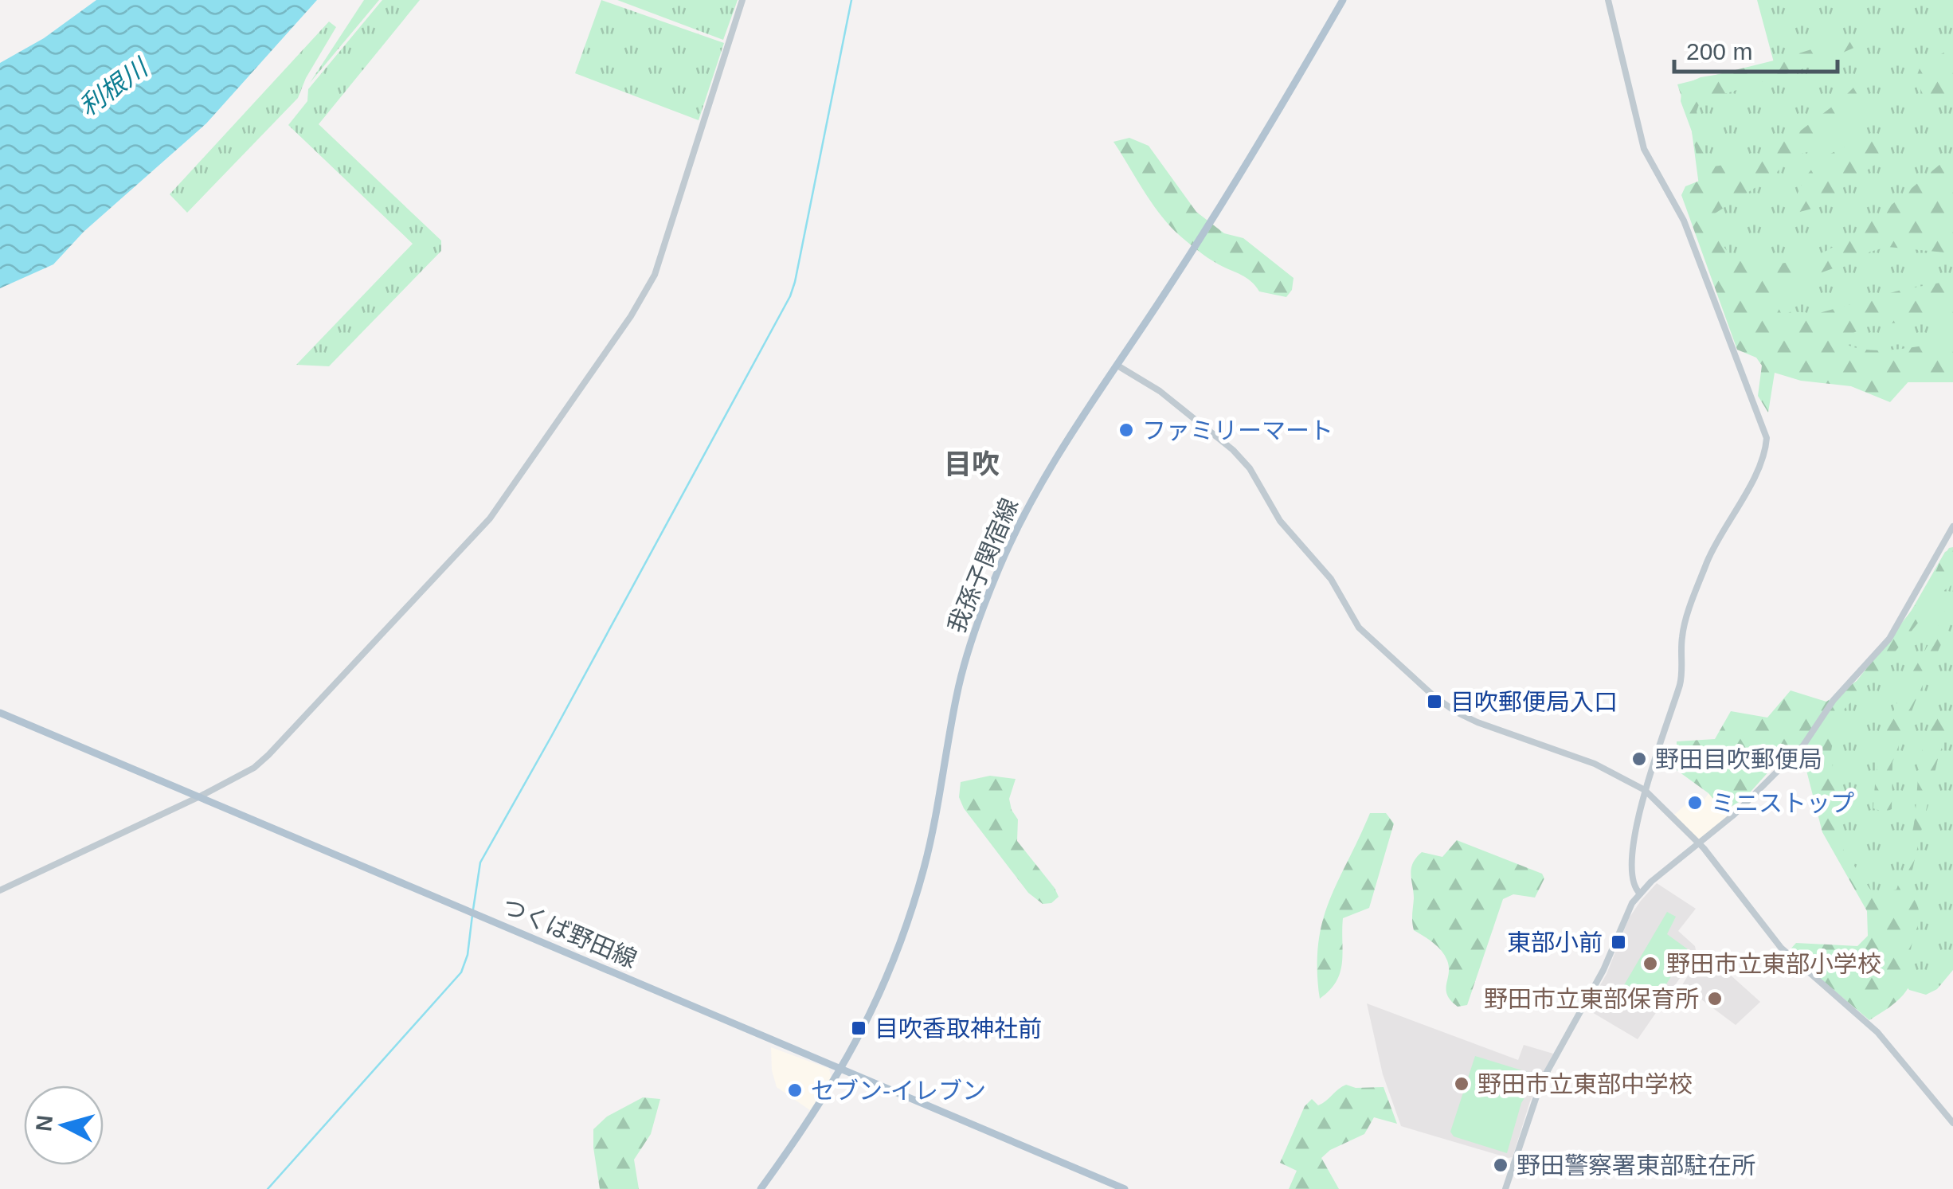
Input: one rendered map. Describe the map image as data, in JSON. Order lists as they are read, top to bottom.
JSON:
{
  "streets": {
    "main road": ["我孫子関宿線", "つくば野田線"]
  },
  "crossings": [
    ["我孫子関宿線", "つくば野田線"]
  ],
  "districts": ["目吹"],
  "water": ["利根川"],
  "places": {
    "other": [
      "ファミリーマート",
      "野田目吹郵便局",
      "ミニストップ",
      "野田市立東部小学校",
      "野田市立東部保育所",
      "野田市立東部中学校",
      "セブン-イレブン",
      "野田警察署東部駐在所"
    ],
    "transit": ["目吹郵便局入口", "東部小前", "目吹香取神社前"]
  },
  "scale_bar": "200 m",
  "north": "left"
}
